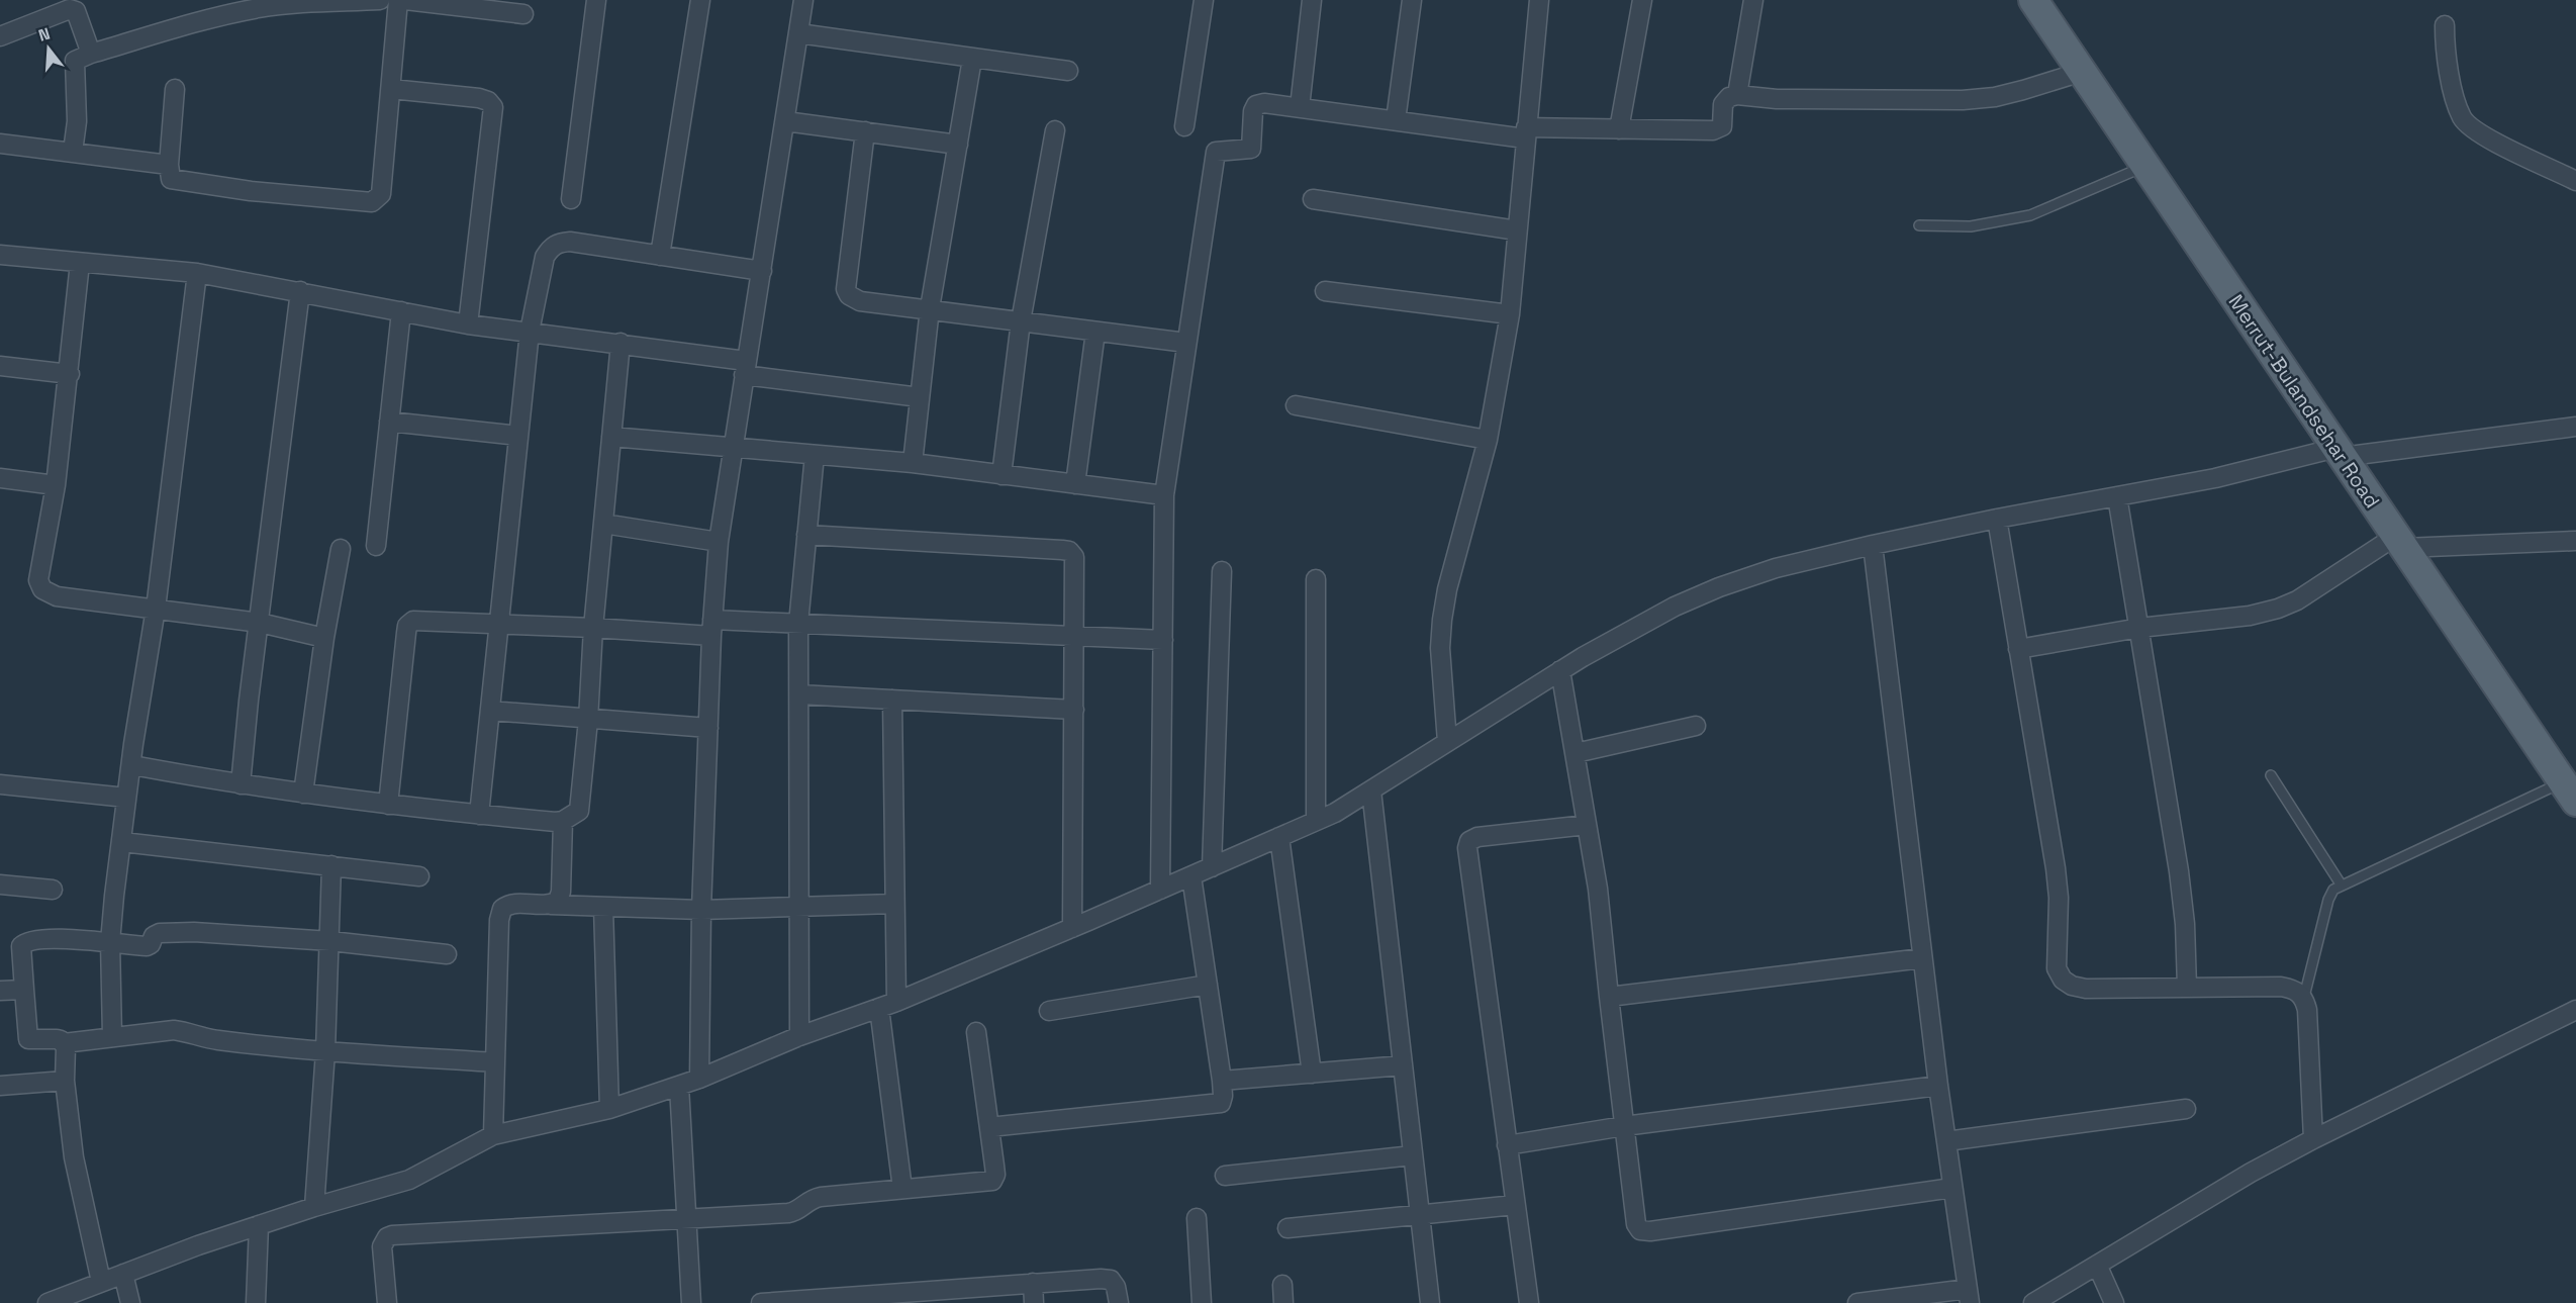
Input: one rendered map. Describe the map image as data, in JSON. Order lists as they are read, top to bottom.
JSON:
{
  "streets": {
    "main road": ["Merrut-Bulandsehar Road"]
  },
  "north": "top"
}
